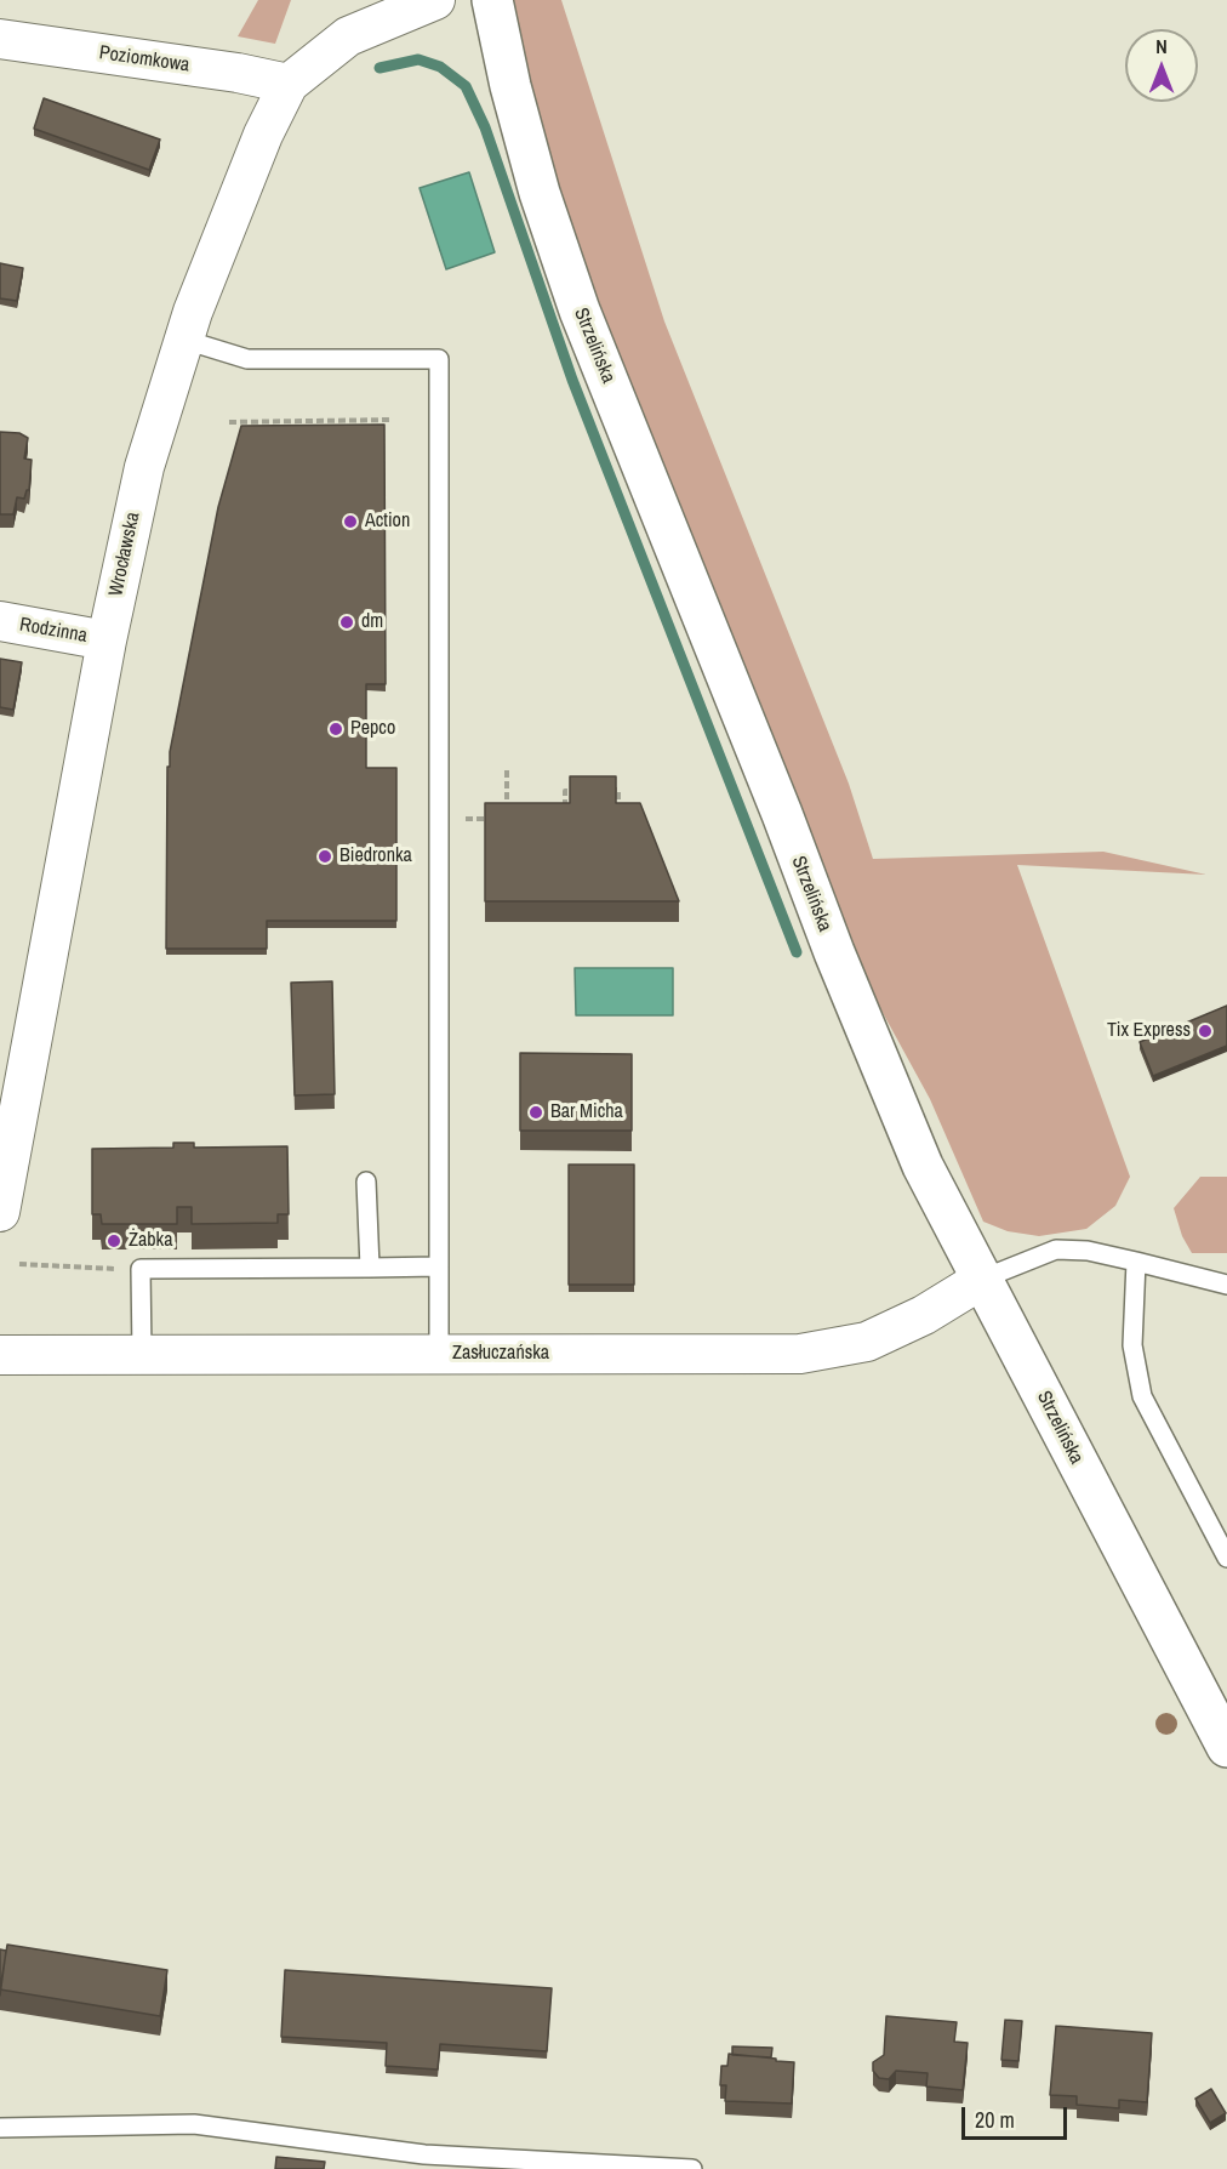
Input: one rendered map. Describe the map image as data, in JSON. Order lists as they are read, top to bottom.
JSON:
{
  "streets": {
    "main road": ["Strzelińska"],
    "street": [
      "Poziomkowa",
      "Wrocławska",
      "Rodzinna",
      "Zasłuczańska"
    ]
  },
  "crossings": [
    ["Poziomkowa", "Wrocławska"],
    ["Strzelińska", "Zasłuczańska"],
    ["Wrocławska", "Rodzinna"]
  ],
  "places": [
    "Action",
    "dm",
    "Pepco",
    "Biedronka",
    "Tix Express",
    "Bar Micha",
    "Żabka"
  ],
  "scale_bar": "20 m",
  "north": "top"
}
